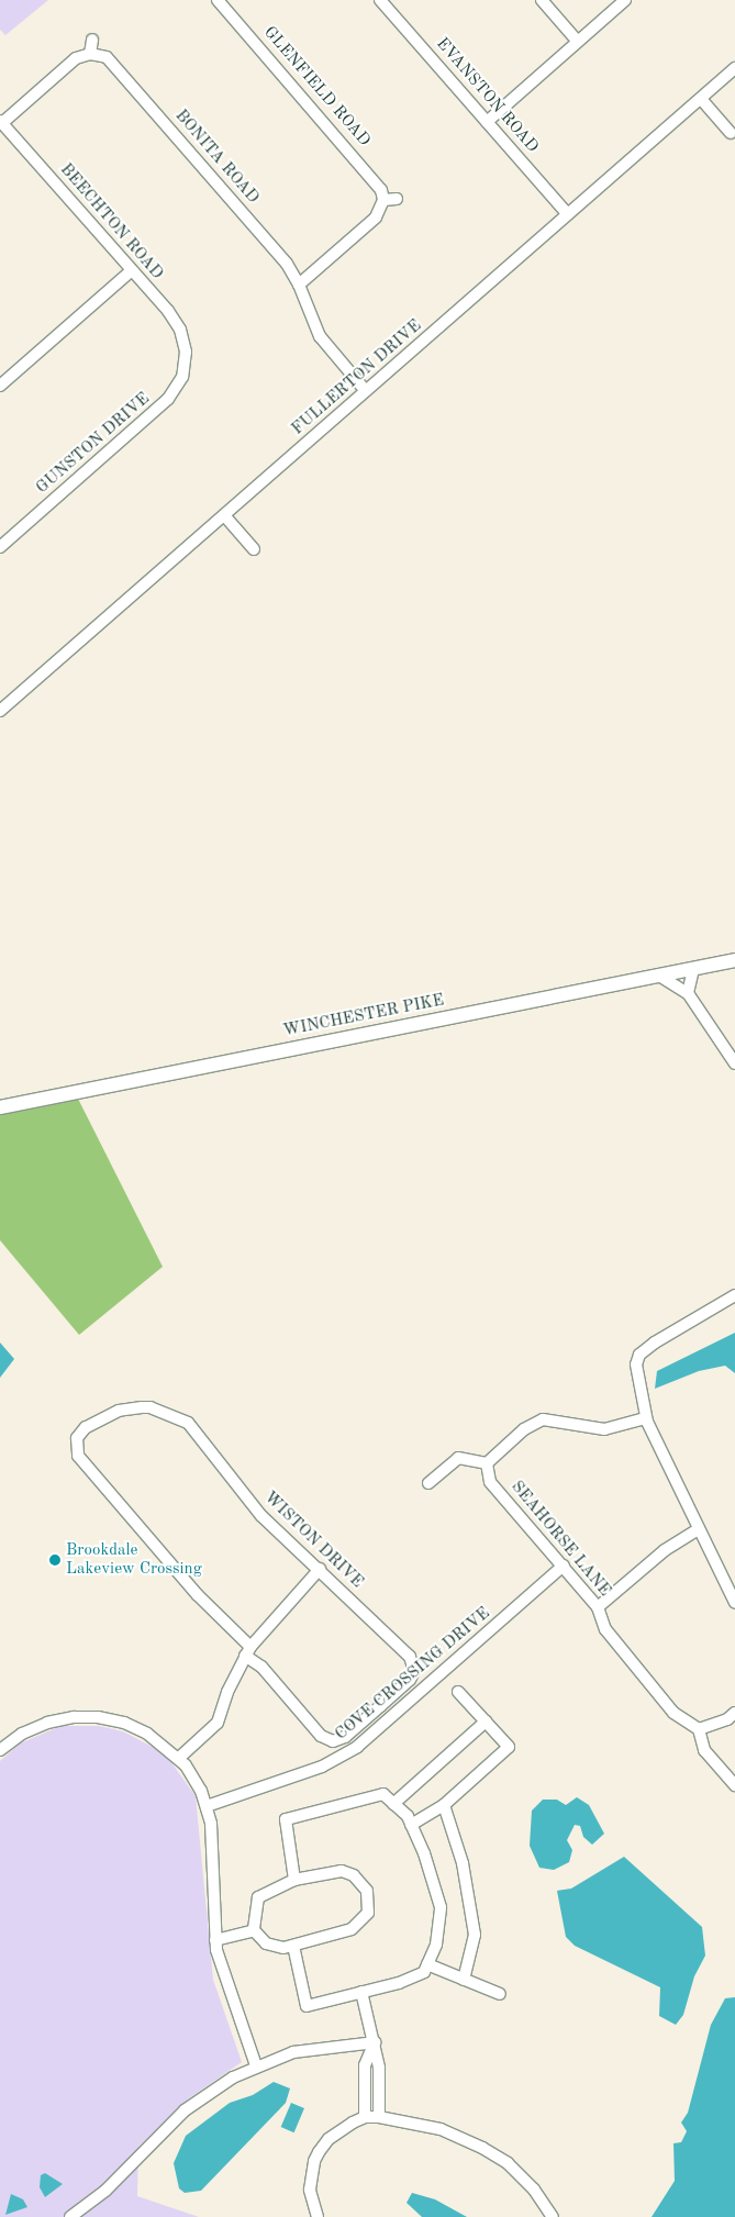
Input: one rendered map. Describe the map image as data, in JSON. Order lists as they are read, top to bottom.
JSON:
{
  "streets": {
    "main road": ["WINCHESTER PIKE"],
    "street": [
      "GLENFIELD ROAD",
      "EVANSTON ROAD",
      "BONITA ROAD",
      "BEECHTON ROAD",
      "FULLERTON DRIVE",
      "GUNSTON DRIVE",
      "SEAHORSE LANE",
      "WISTON DRIVE",
      "COVE CROSSING DRIVE"
    ]
  },
  "crossings": [
    ["EVANSTON ROAD", "FULLERTON DRIVE"],
    ["BONITA ROAD", "FULLERTON DRIVE"],
    ["BEECHTON ROAD", "GUNSTON DRIVE"],
    ["SEAHORSE LANE", "COVE CROSSING DRIVE"]
  ],
  "places": ["Brookdale Lakeview Crossing"]
}
